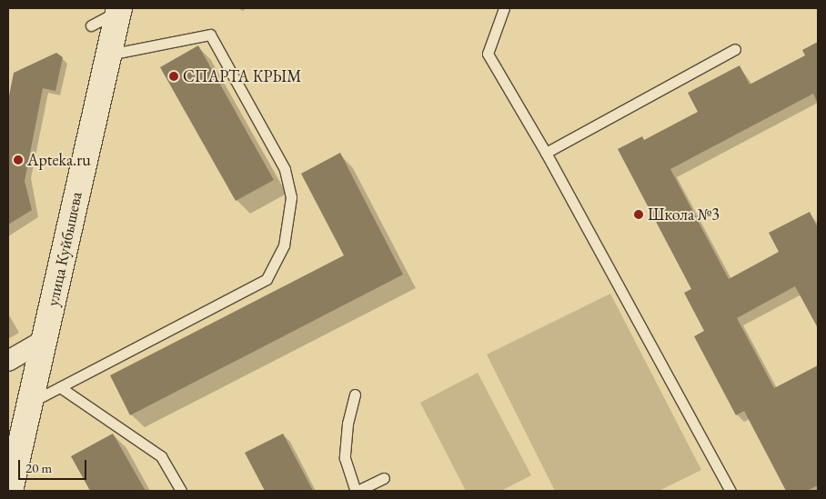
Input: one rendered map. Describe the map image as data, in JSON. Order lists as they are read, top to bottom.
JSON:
{
  "streets": {
    "main road": ["улица Куйбышева"]
  },
  "places": ["СПАРТА КРЫМ", "Apteka.ru", "Школа №3"],
  "scale_bar": "20 m"
}
